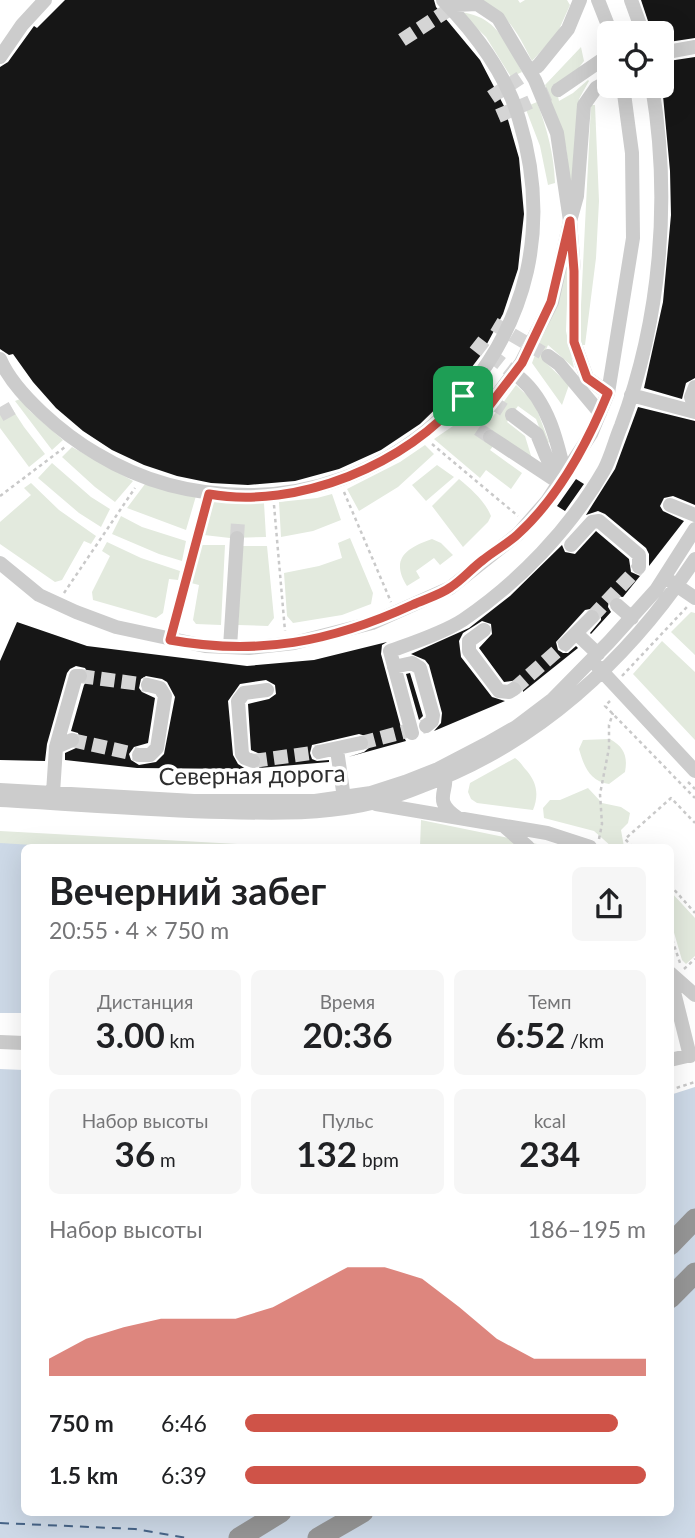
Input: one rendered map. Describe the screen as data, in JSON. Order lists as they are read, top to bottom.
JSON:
{
  "streets": {
    "street": ["Северная дорога"]
  },
  "page": {
    "heading": ["Вечерний забег", "20:55 · 4 × 750 m"],
    "stats": [
      ["Дистанция", "3.00 km"],
      ["Время", "20:36"],
      ["Темп", "6:52 /km"],
      ["Набор высоты", "36 m"],
      ["Пульс", "132 bpm"],
      ["kcal", "234"]
    ],
    "chart": ["Набор высоты", "186–195 m"],
    "list": [
      {
        "name": "750 m",
        "note": "6:46"
      },
      {
        "name": "1.5 km",
        "note": "6:39"
      }
    ]
  }
}
